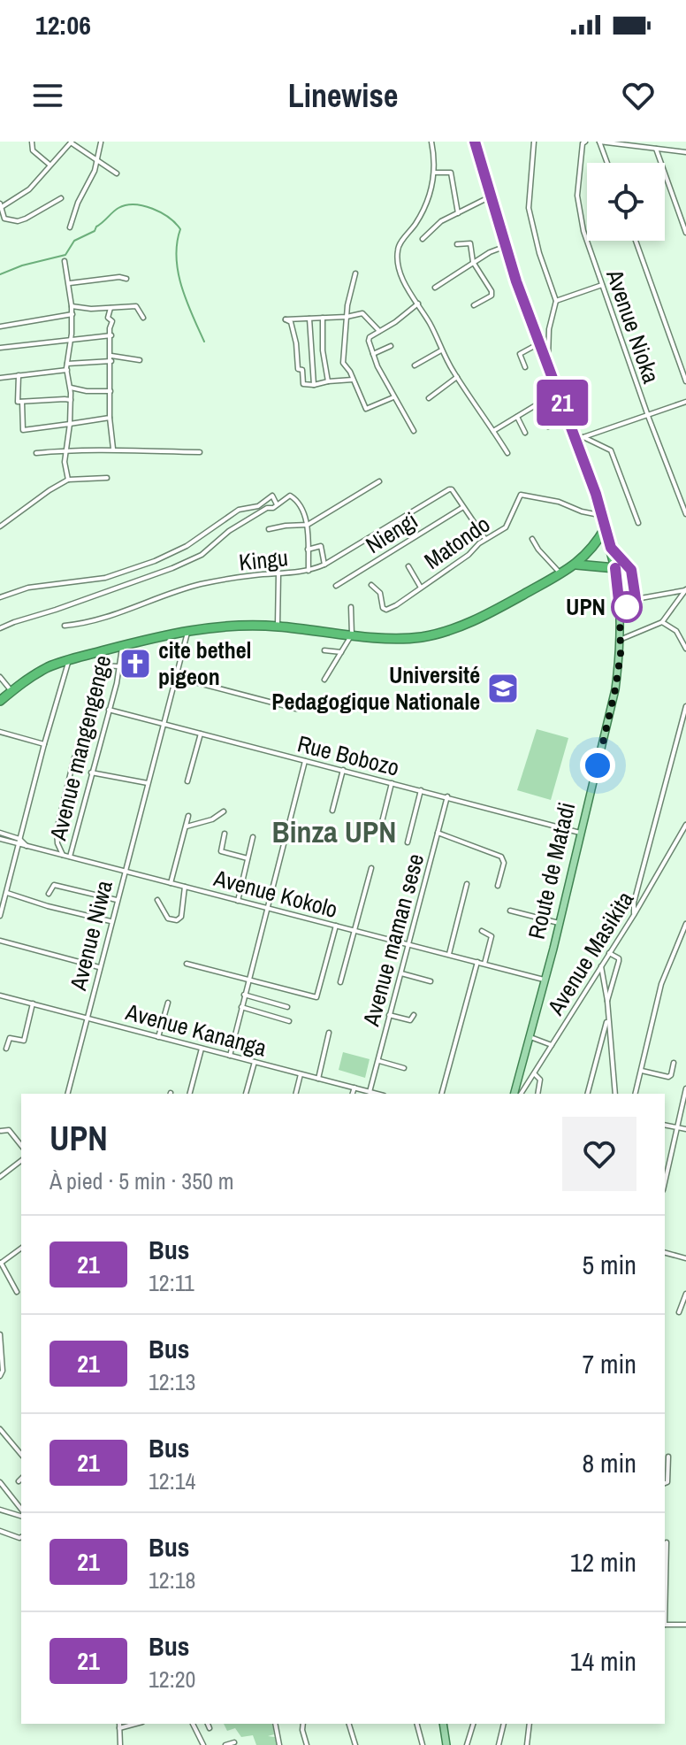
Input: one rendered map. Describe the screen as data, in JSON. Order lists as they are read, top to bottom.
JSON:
{
  "streets": {
    "main road": ["Route de Matadi"],
    "street": [
      "Avenue Nioka",
      "Niengi",
      "Matondo",
      "Kingu",
      "Avenue mangengenge",
      "Rue Bobozo",
      "Avenue Kokolo",
      "Avenue Niwa",
      "Avenue maman sese",
      "Avenue Masikita",
      "Avenue Kananga"
    ]
  },
  "crossings": [
    ["Niengi", "Kingu"],
    ["Avenue mangengenge", "Rue Bobozo"],
    ["Avenue mangengenge", "Avenue Kokolo"],
    ["Rue Bobozo", "Route de Matadi"],
    ["Rue Bobozo", "Avenue Niwa"],
    ["Rue Bobozo", "Avenue maman sese"],
    ["Route de Matadi", "Avenue Kokolo"],
    ["Avenue Kokolo", "Avenue Niwa"],
    ["Avenue Kokolo", "Avenue maman sese"],
    ["Avenue Niwa", "Avenue Kananga"],
    ["Avenue maman sese", "Avenue Kananga"]
  ],
  "districts": ["Binza UPN"],
  "places": {
    "other": ["UPN"],
    "church": ["cite bethel pigeon"],
    "school or university": ["Université Pedagogique Nationale"]
  },
  "lines": ["bus line 21"],
  "page": {
    "status": "12:06",
    "header": "Linewise",
    "on_map": "21",
    "heading": ["UPN", "À pied · 5 min · 350 m"],
    "list": [
      {
        "mark": "21",
        "name": "Bus",
        "note": "12:11",
        "value": "5 min"
      },
      {
        "mark": "21",
        "name": "Bus",
        "note": "12:13",
        "value": "7 min"
      },
      {
        "mark": "21",
        "name": "Bus",
        "note": "12:14",
        "value": "8 min"
      },
      {
        "mark": "21",
        "name": "Bus",
        "note": "12:18",
        "value": "12 min"
      },
      {
        "mark": "21",
        "name": "Bus",
        "note": "12:20",
        "value": "14 min"
      }
    ]
  }
}
